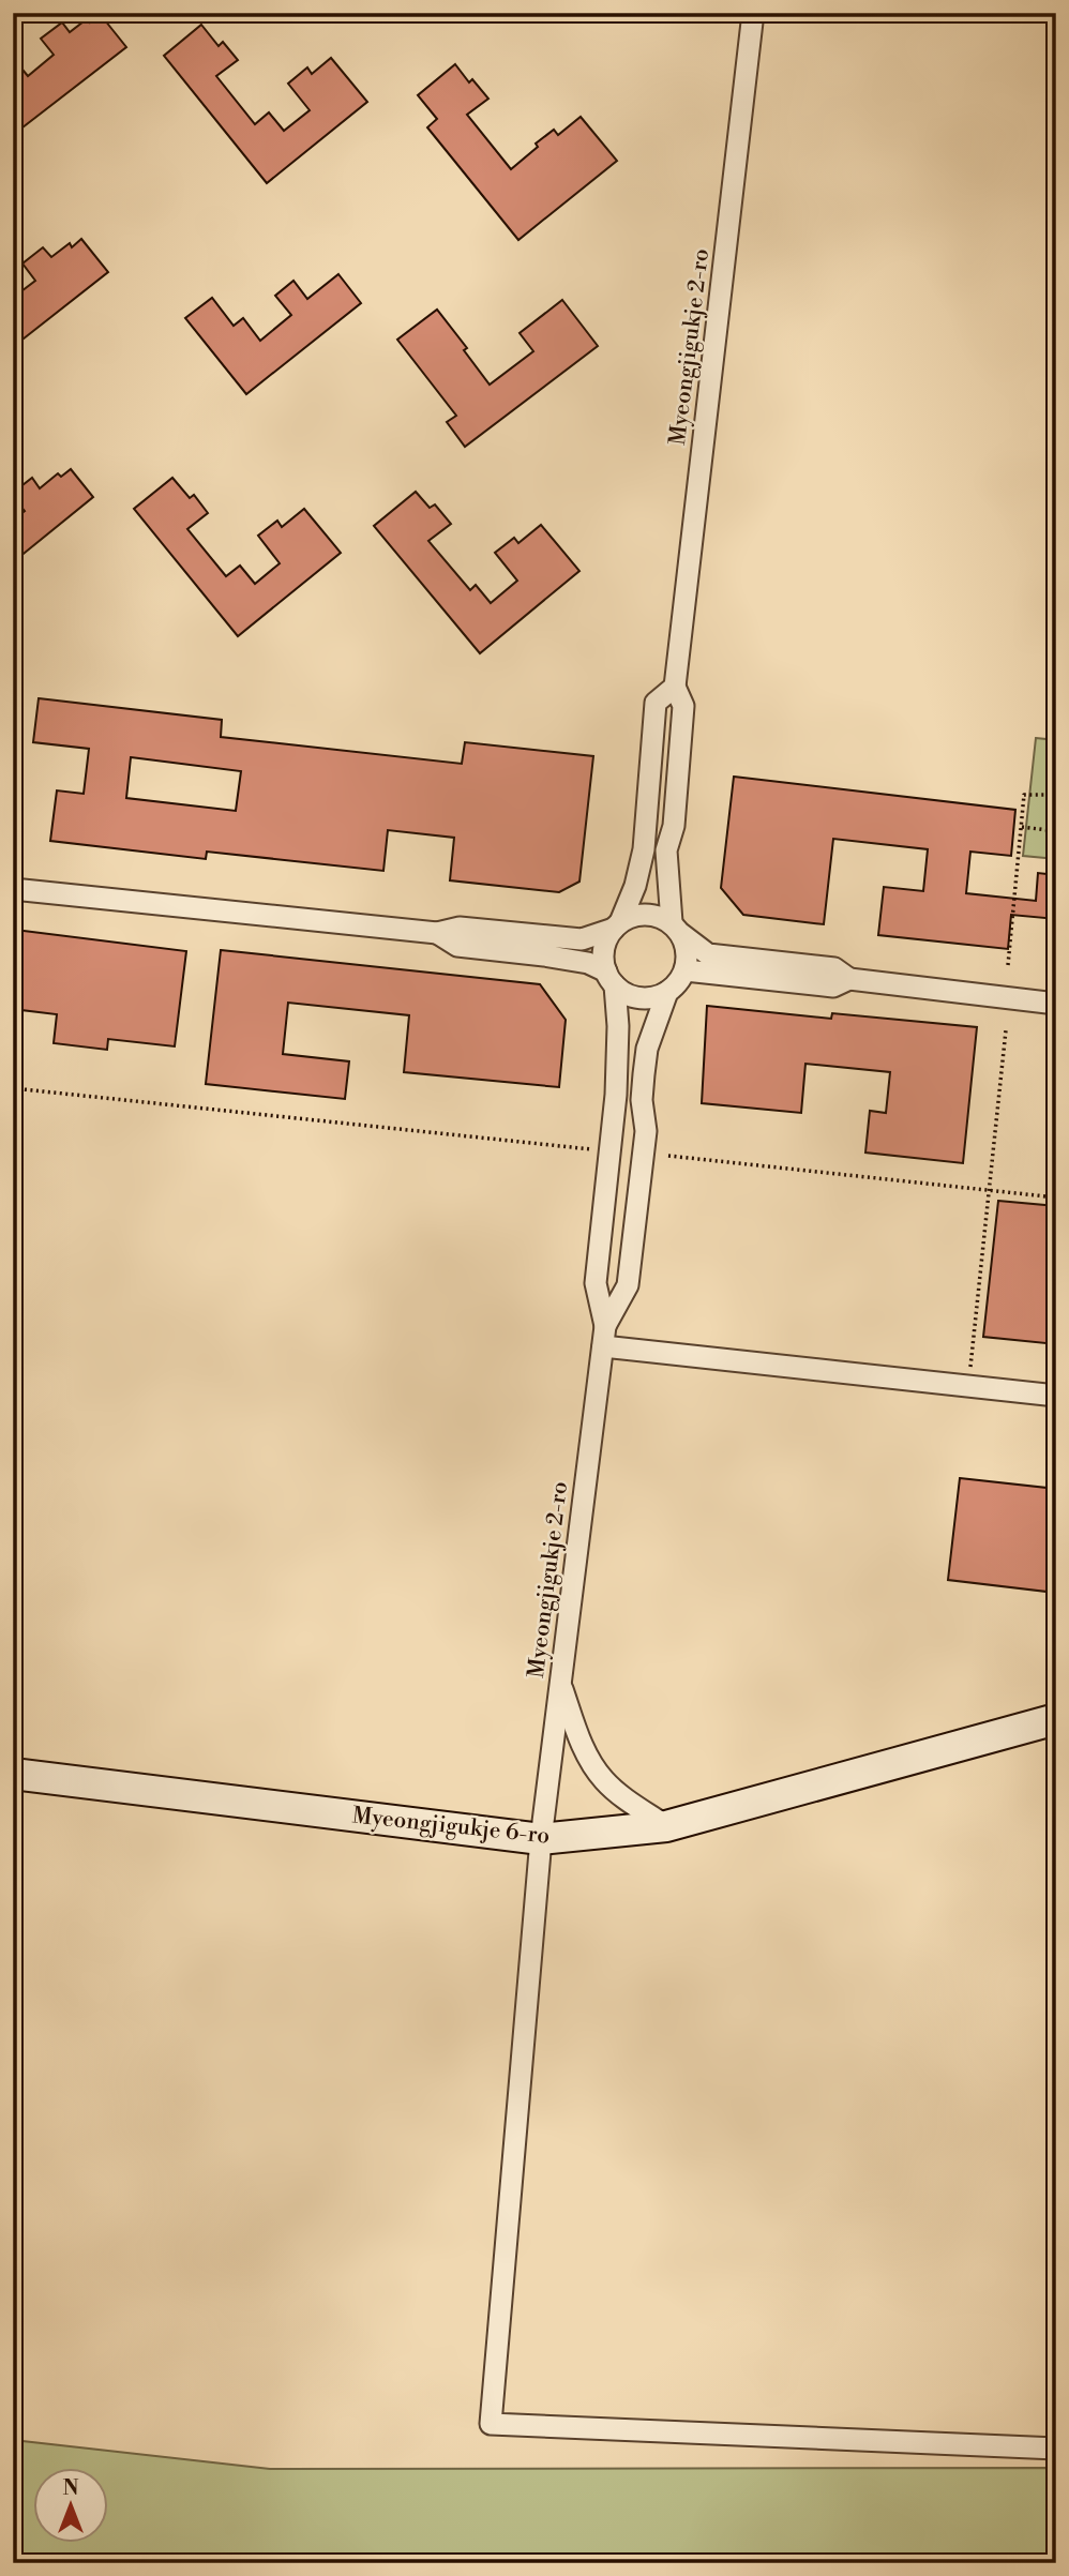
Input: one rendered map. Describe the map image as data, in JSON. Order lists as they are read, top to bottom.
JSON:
{
  "streets": {
    "street": ["Myeongjigukje 2-ro", "Myeongjigukje 6-ro"]
  },
  "crossings": [
    ["Myeongjigukje 2-ro", "Myeongjigukje 6-ro"]
  ],
  "north": "top"
}
